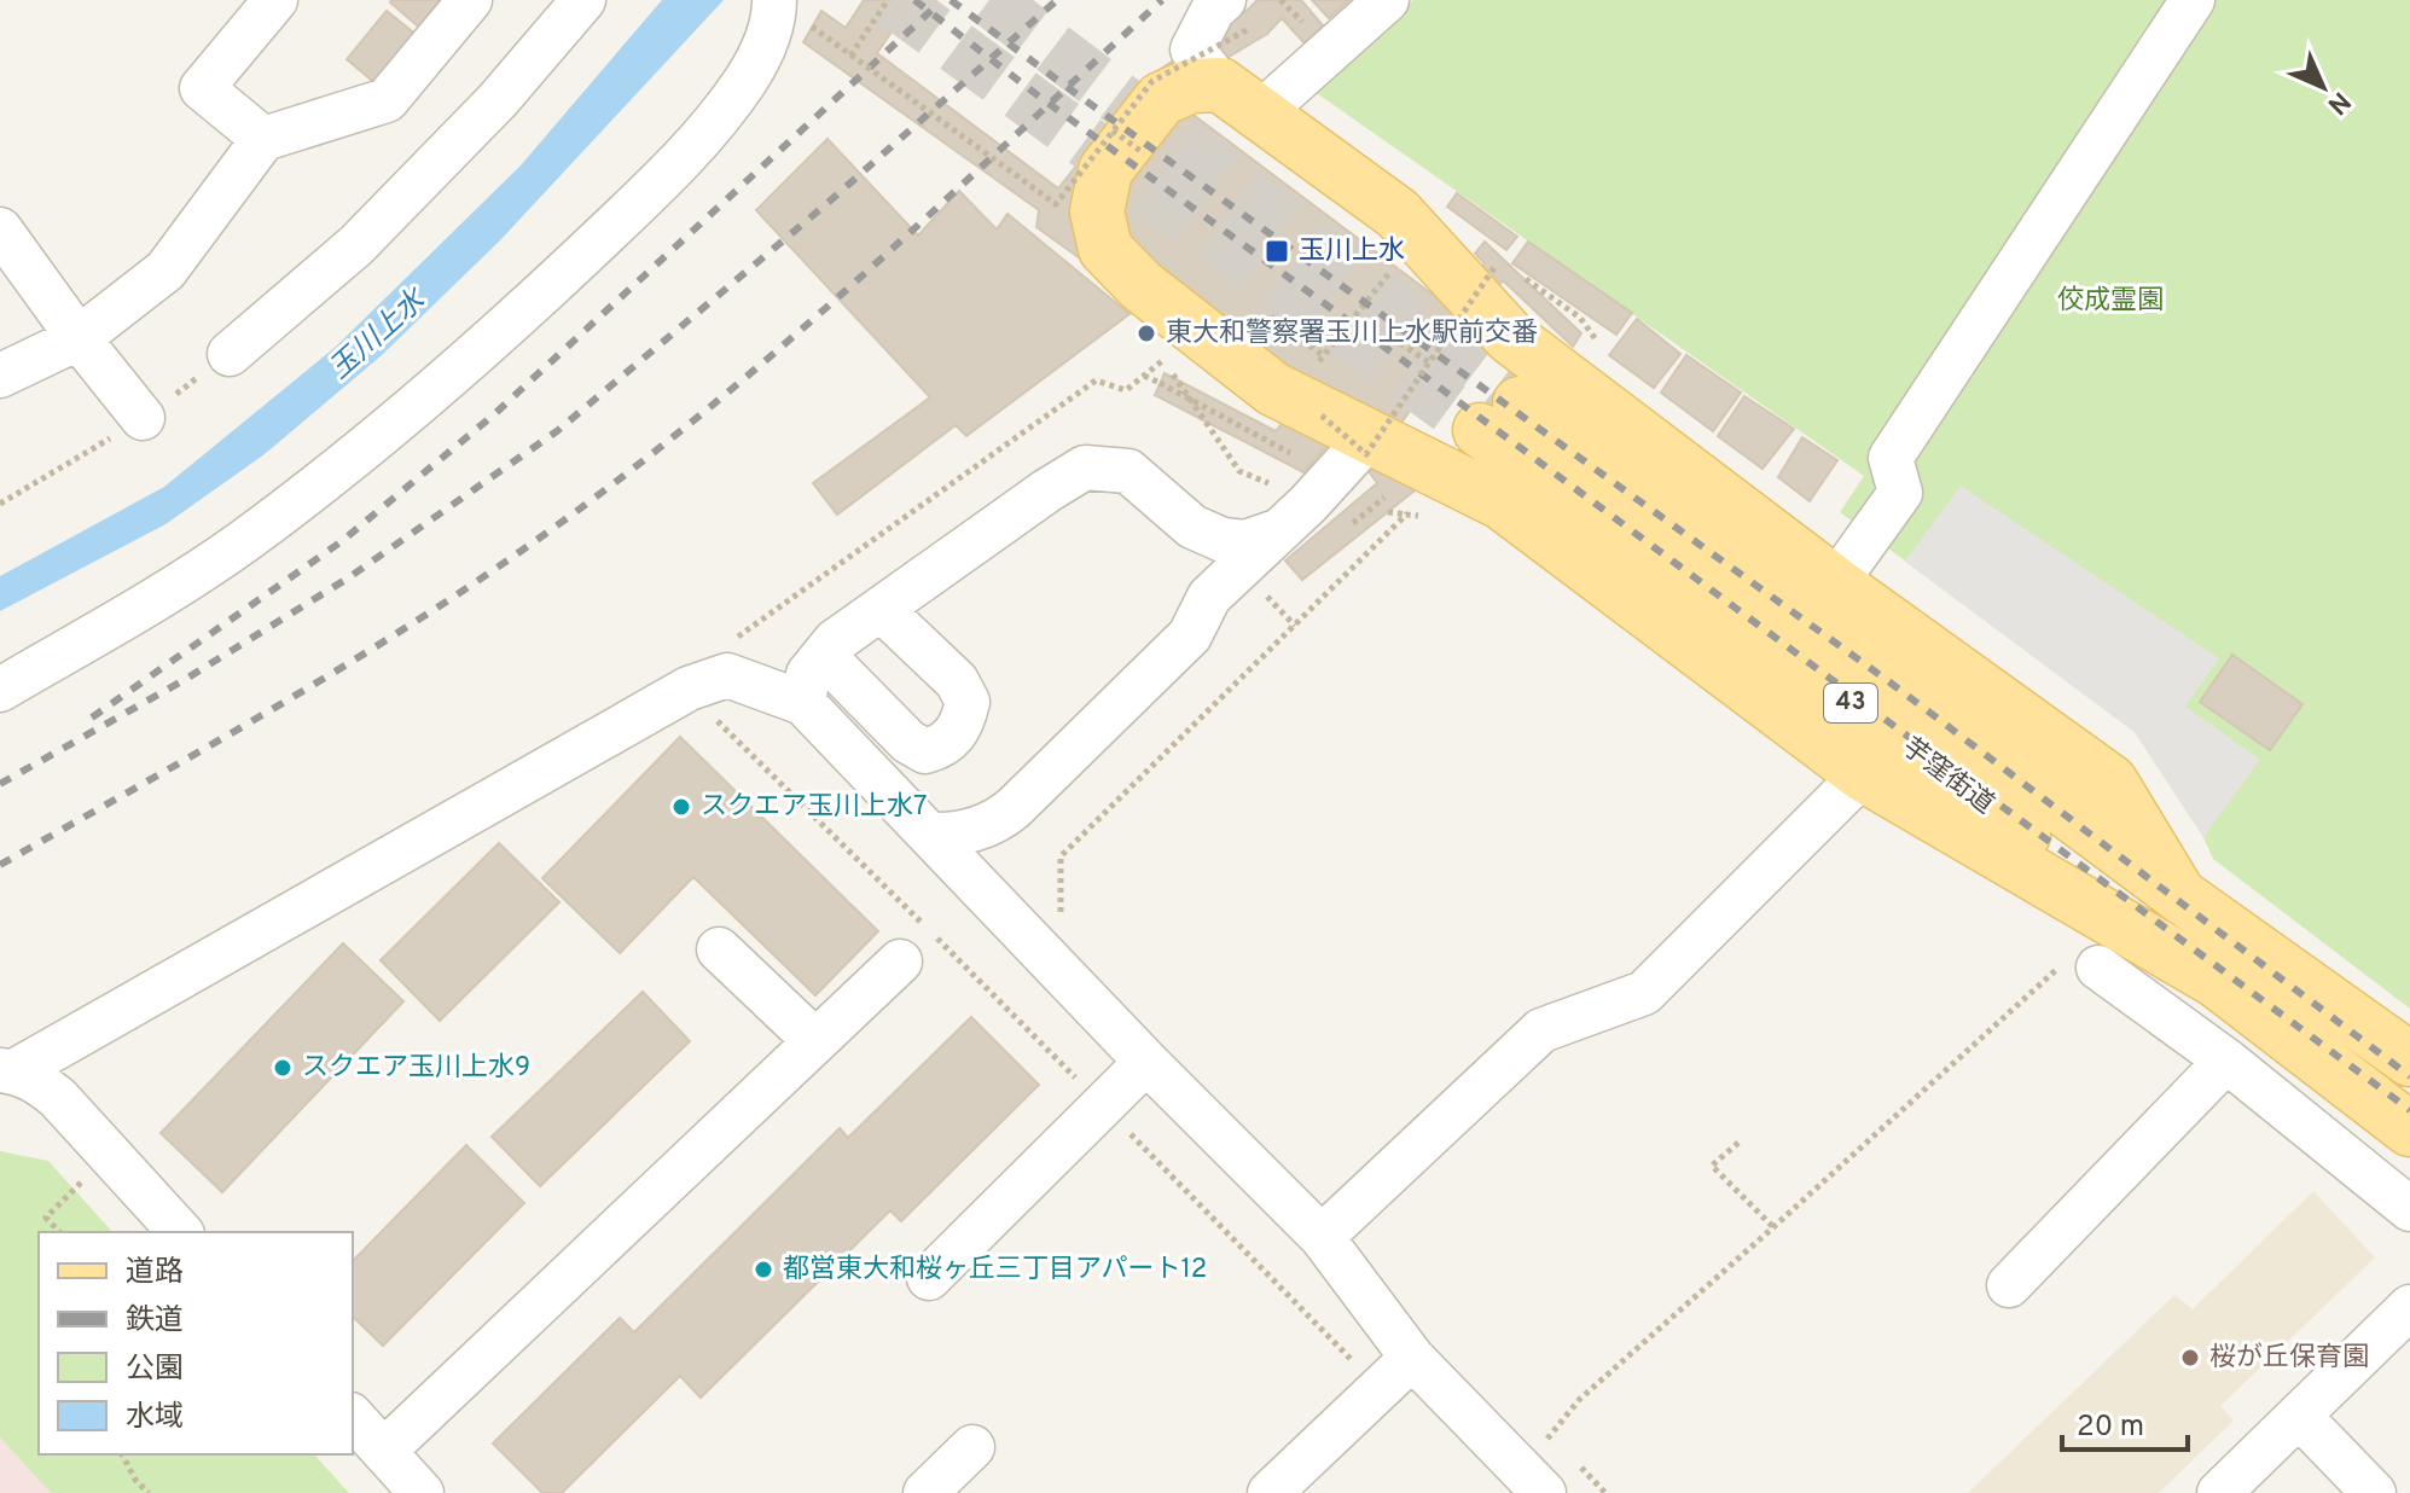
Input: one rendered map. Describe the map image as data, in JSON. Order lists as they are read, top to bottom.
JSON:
{
  "streets": {
    "main road": ["43", "芋窪街道"]
  },
  "water": ["玉川上水"],
  "parks": ["佼成霊園"],
  "places": {
    "transit": ["玉川上水"],
    "other": [
      "東大和警察署玉川上水駅前交番",
      "スクエア玉川上水7",
      "スクエア玉川上水9",
      "都営東大和桜ヶ丘三丁目アパート12",
      "桜が丘保育園"
    ]
  },
  "legend": [
    "道路",
    "鉄道",
    "公園",
    "水域"
  ],
  "scale_bar": "20 m",
  "north": "bottom right"
}
